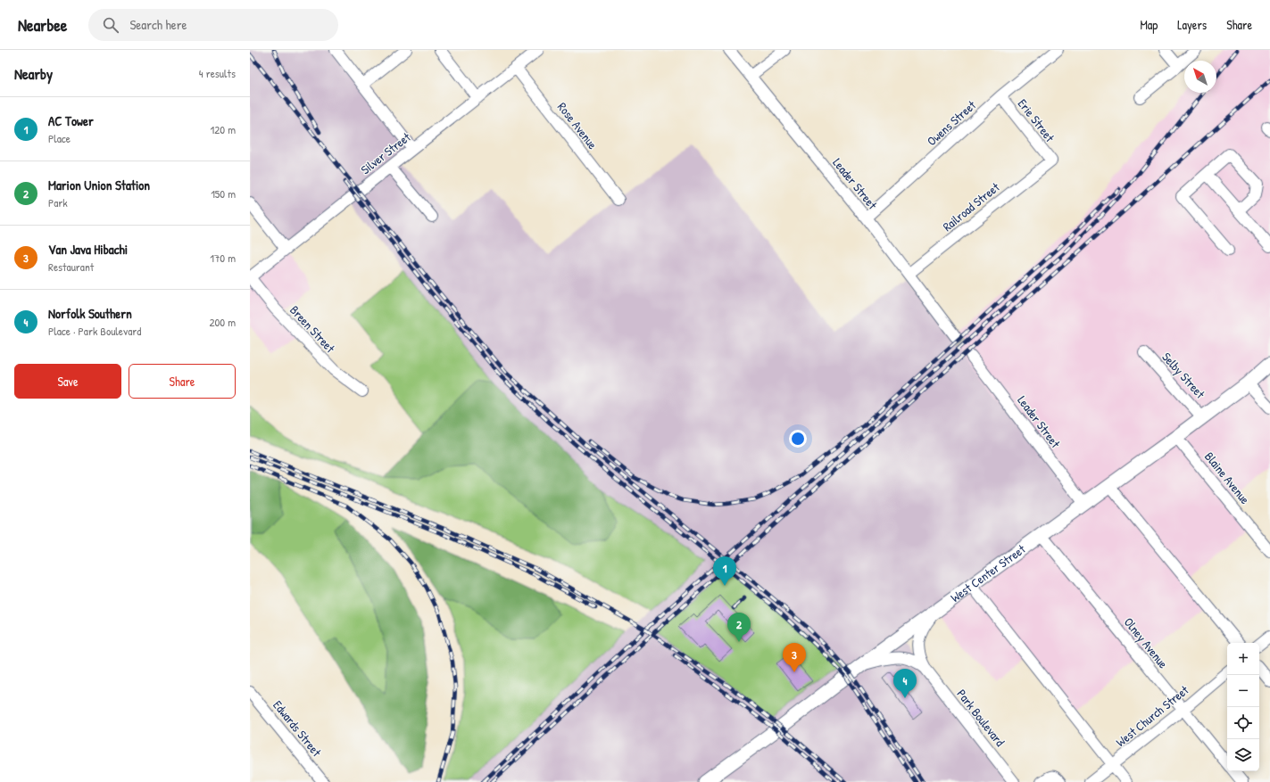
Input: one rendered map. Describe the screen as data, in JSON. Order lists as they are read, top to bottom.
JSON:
{
  "streets": {
    "main road": ["West Center Street"],
    "street": [
      "Erie Street",
      "Owens Street",
      "Rose Avenue",
      "Silver Street",
      "Leader Street",
      "Railroad Street",
      "Breen Street",
      "Selby Street",
      "Blaine Avenue",
      "Olney Avenue",
      "West Church Street",
      "Park Boulevard",
      "Edwards Street"
    ]
  },
  "crossings": [
    ["Erie Street", "Owens Street"],
    ["Erie Street", "Railroad Street"],
    ["Owens Street", "Leader Street"],
    ["Rose Avenue", "Silver Street"],
    ["Silver Street", "Breen Street"],
    ["Leader Street", "Railroad Street"],
    ["Leader Street", "West Center Street"],
    ["Selby Street", "West Center Street"],
    ["Blaine Avenue", "West Center Street"],
    ["West Center Street", "Olney Avenue"],
    ["West Center Street", "Park Boulevard"],
    ["Olney Avenue", "West Church Street"]
  ],
  "north": "top left",
  "page": {
    "header": "Nearbee",
    "search": "Search here",
    "nav": ["Map", "Layers", "Share"],
    "heading": ["Nearby", "4 results"],
    "list": [
      {
        "mark": "1",
        "name": "AC Tower",
        "note": "Place",
        "value": "120 m"
      },
      {
        "mark": "2",
        "name": "Marion Union Station",
        "note": "Park",
        "value": "150 m"
      },
      {
        "mark": "3",
        "name": "Van Java Hibachi",
        "note": "Restaurant",
        "value": "170 m"
      },
      {
        "mark": "4",
        "name": "Norfolk Southern",
        "note": "Place · Park Boulevard",
        "value": "200 m"
      }
    ],
    "buttons": ["Save", "Share"],
    "pins": [
      "1",
      "2",
      "3",
      "4"
    ],
    "map_buttons": ["+", "−"]
  }
}
